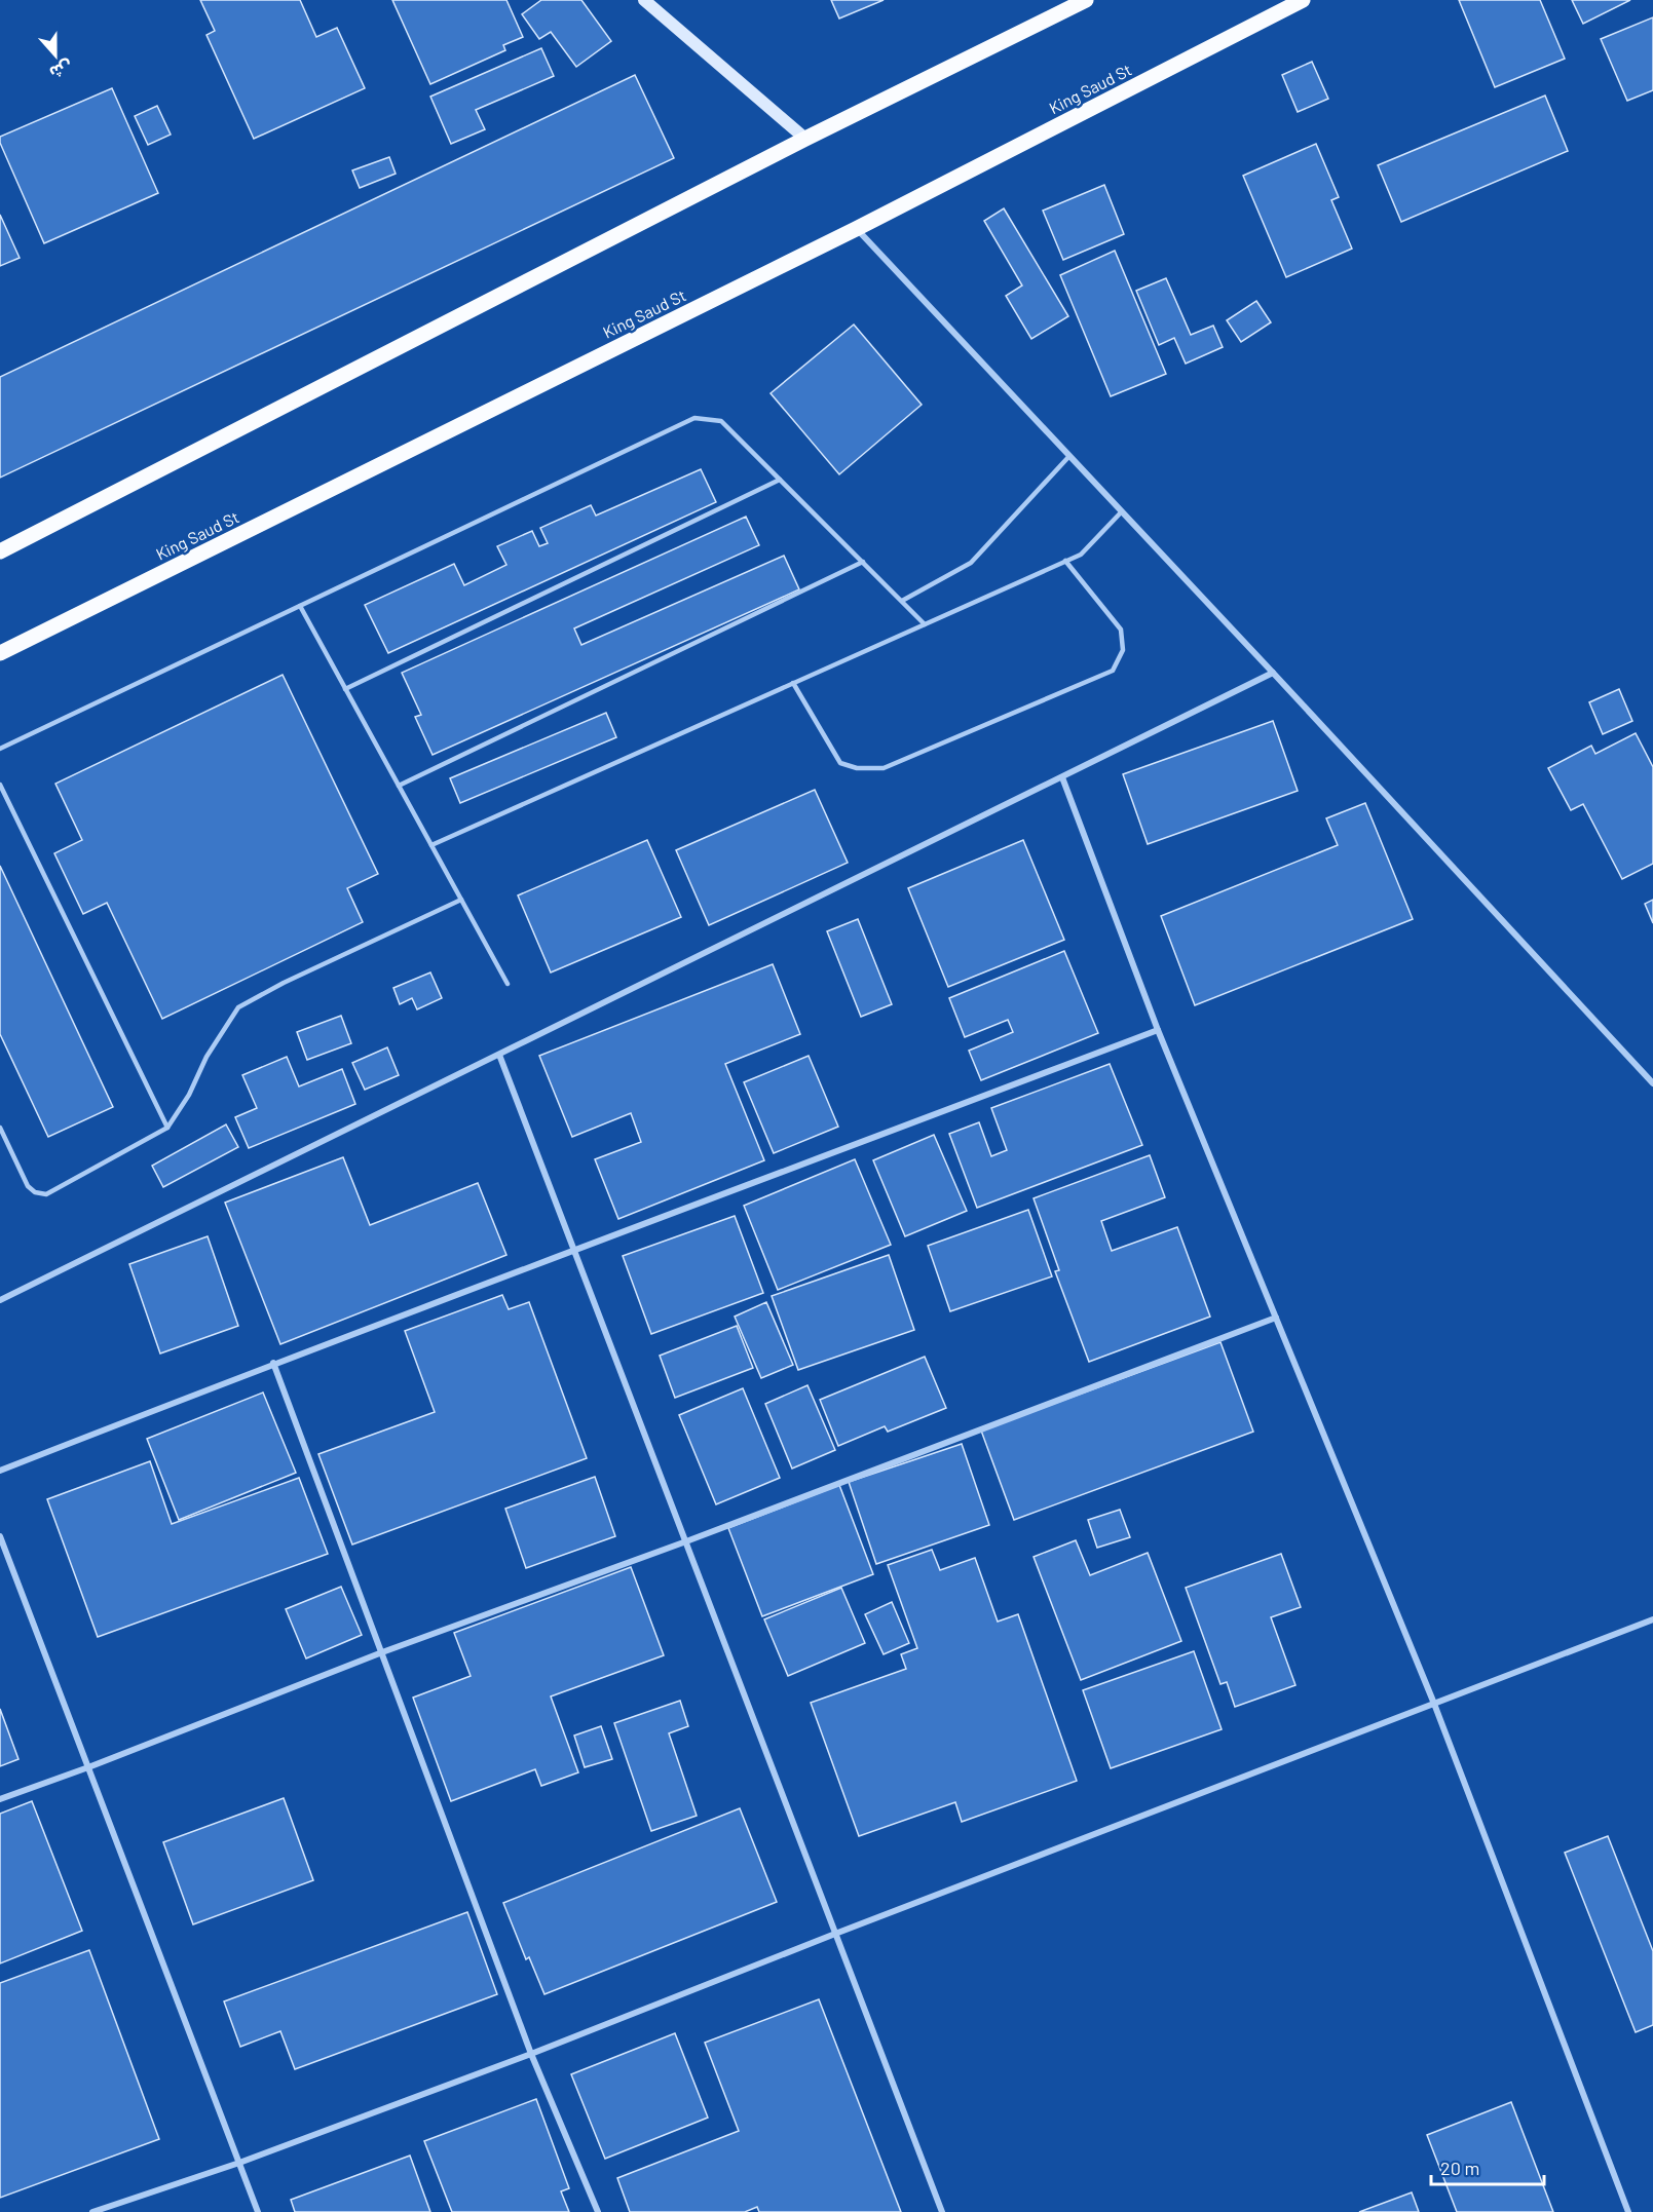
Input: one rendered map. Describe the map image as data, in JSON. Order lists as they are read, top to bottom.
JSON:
{
  "streets": {
    "main road": ["King Saud St"]
  },
  "scale_bar": "20 m",
  "north": "bottom"
}
